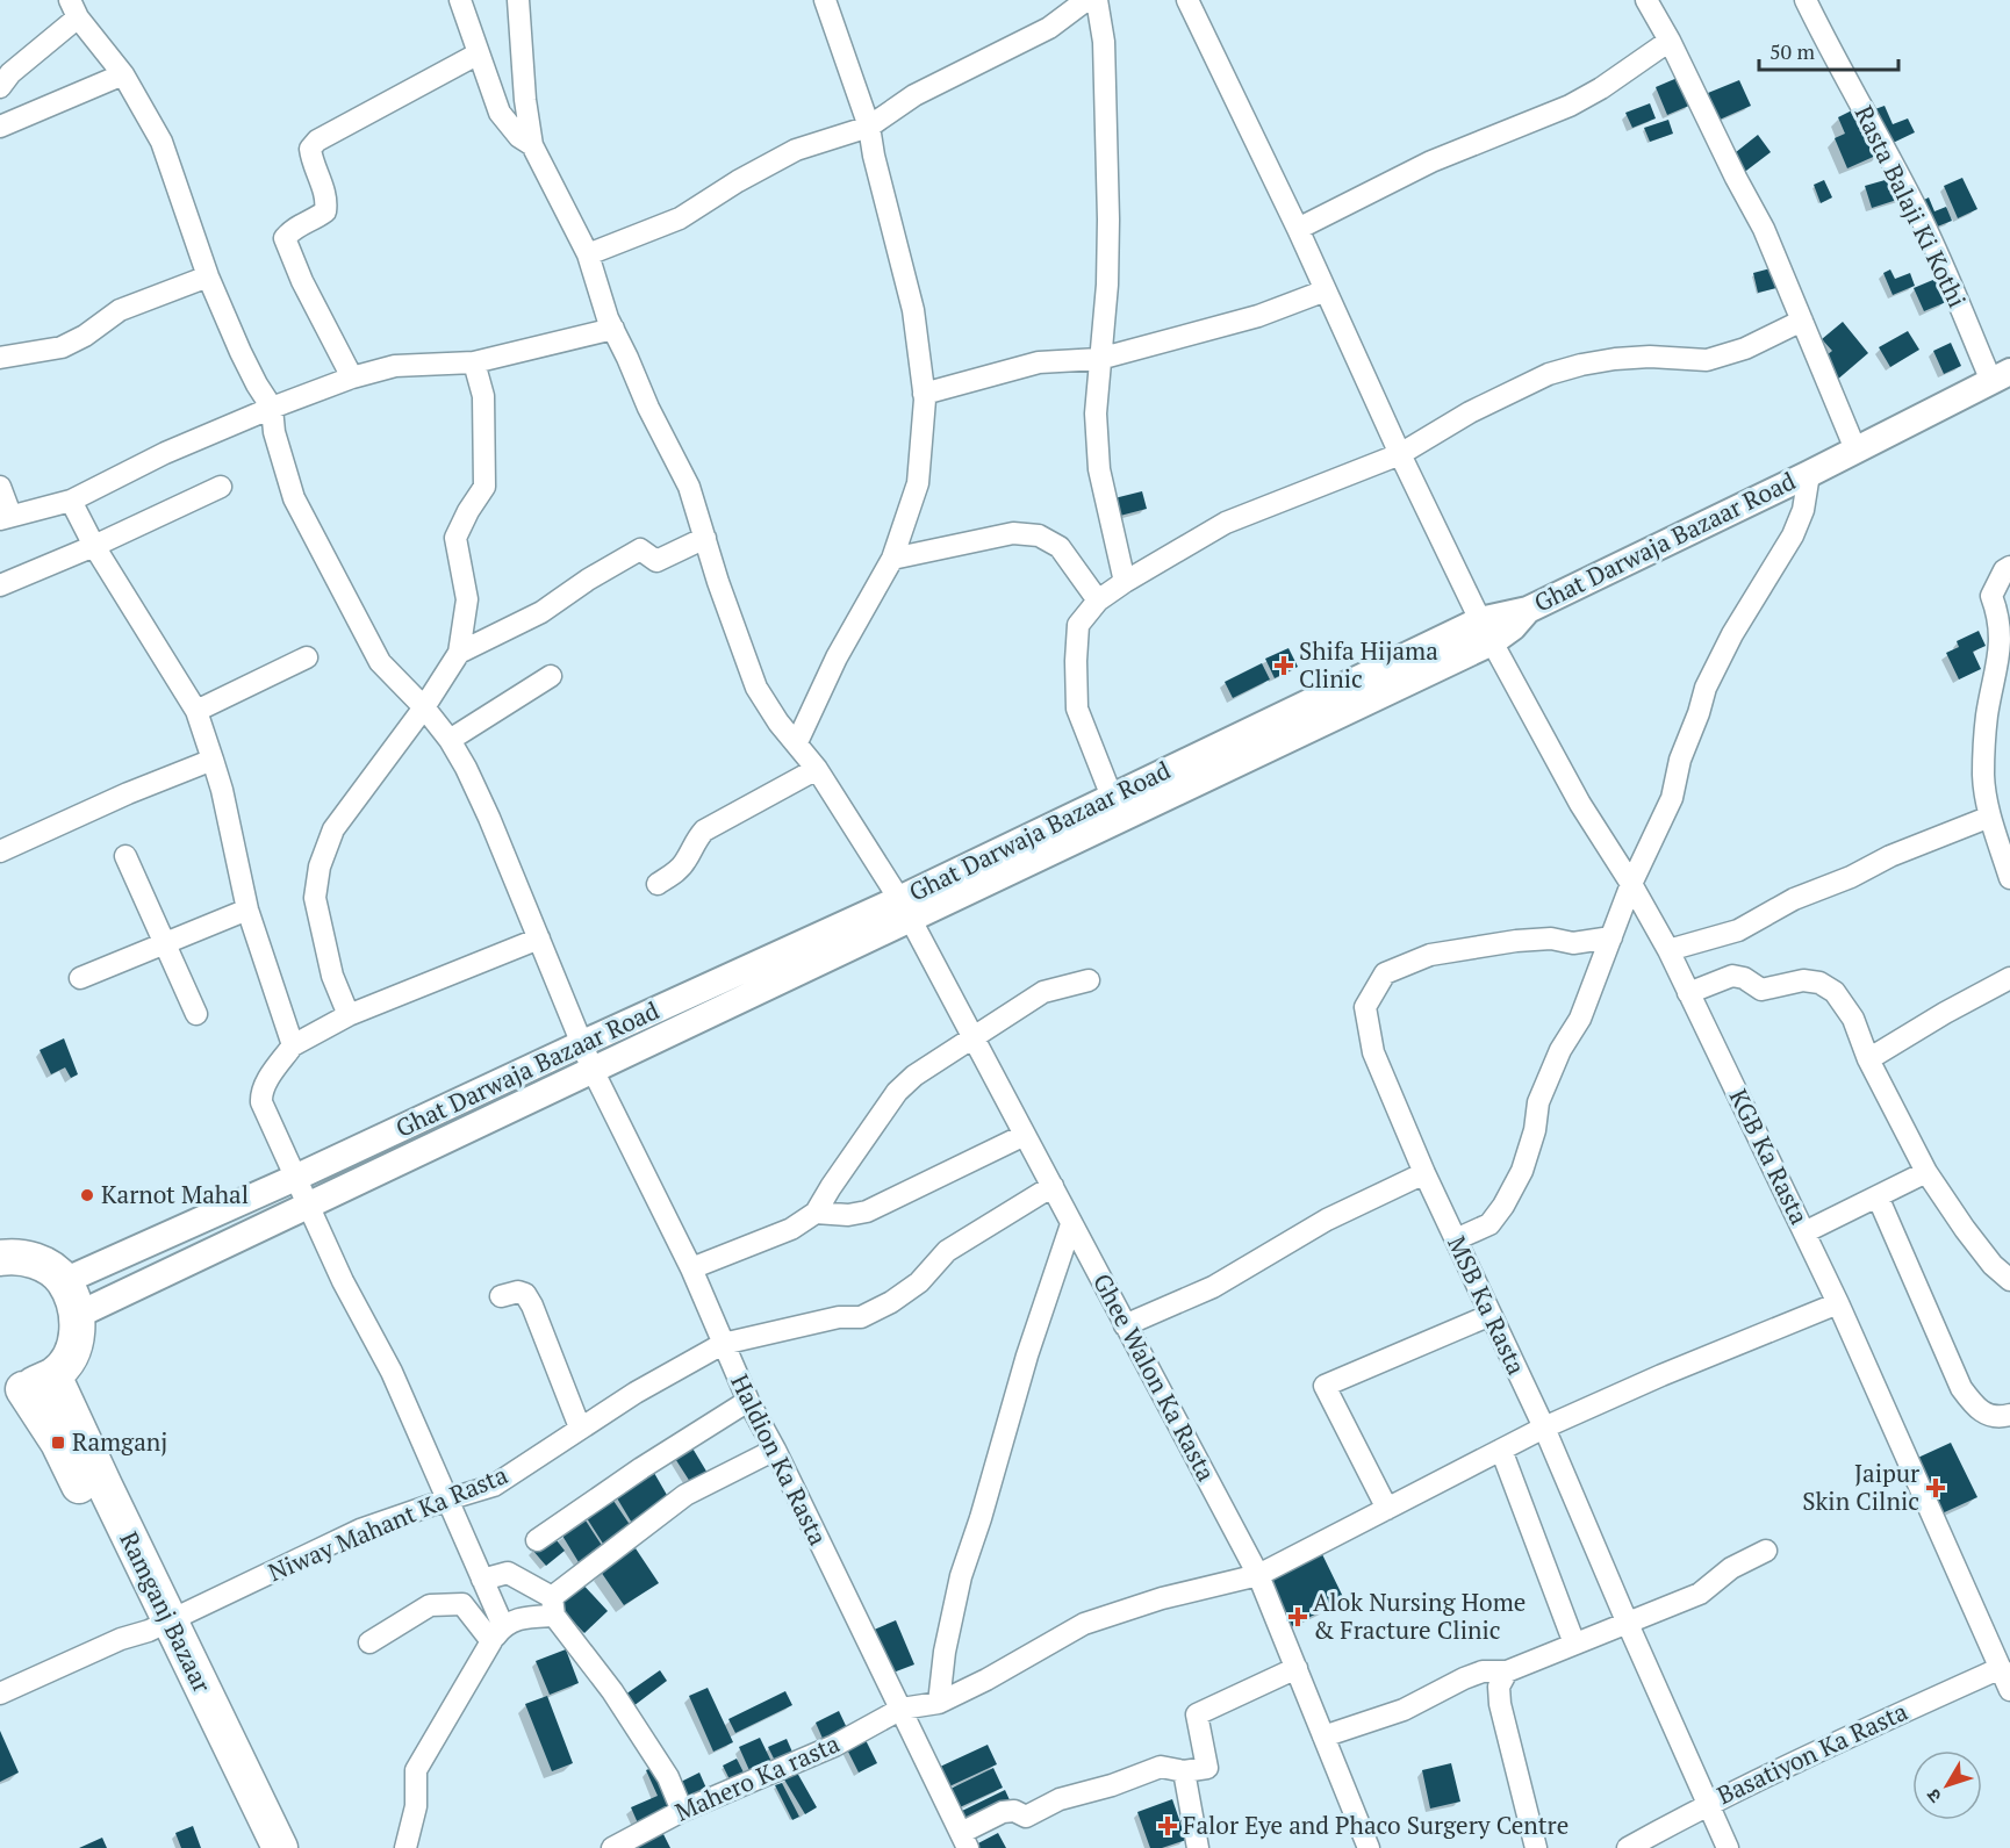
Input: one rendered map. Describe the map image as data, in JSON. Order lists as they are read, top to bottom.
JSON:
{
  "streets": {
    "main road": ["Ramganj Bazaar"],
    "street": [
      "Rasta Balaji Ki Kothi",
      "Ghat Darwaja Bazaar Road",
      "KGB Ka Rasta",
      "MSB Ka Rasta",
      "Ghee Walon Ka Rasta",
      "Haldion Ka Rasta",
      "Niway Mahant Ka Rasta",
      "Basatiyon Ka Rasta",
      "Mahero Ka rasta"
    ]
  },
  "crossings": [
    ["Rasta Balaji Ki Kothi", "Ghat Darwaja Bazaar Road"],
    ["Ghat Darwaja Bazaar Road", "KGB Ka Rasta"],
    ["Ghat Darwaja Bazaar Road", "Ghee Walon Ka Rasta"],
    ["Ghat Darwaja Bazaar Road", "Haldion Ka Rasta"],
    ["KGB Ka Rasta", "Basatiyon Ka Rasta"],
    ["MSB Ka Rasta", "Basatiyon Ka Rasta"],
    ["Ghee Walon Ka Rasta", "Niway Mahant Ka Rasta"],
    ["Haldion Ka Rasta", "Niway Mahant Ka Rasta"],
    ["Haldion Ka Rasta", "Mahero Ka rasta"],
    ["Niway Mahant Ka Rasta", "Ramganj Bazaar"]
  ],
  "places": {
    "health": [
      "Shifa Hijama Clinic",
      "Jaipur Skin Cilnic",
      "Alok Nursing Home & Fracture Clinic",
      "Falor Eye and Phaco Surgery Centre"
    ],
    "other": ["Karnot Mahal"],
    "transit": ["Ramganj"]
  },
  "scale_bar": "50 m",
  "north": "bottom left"
}
